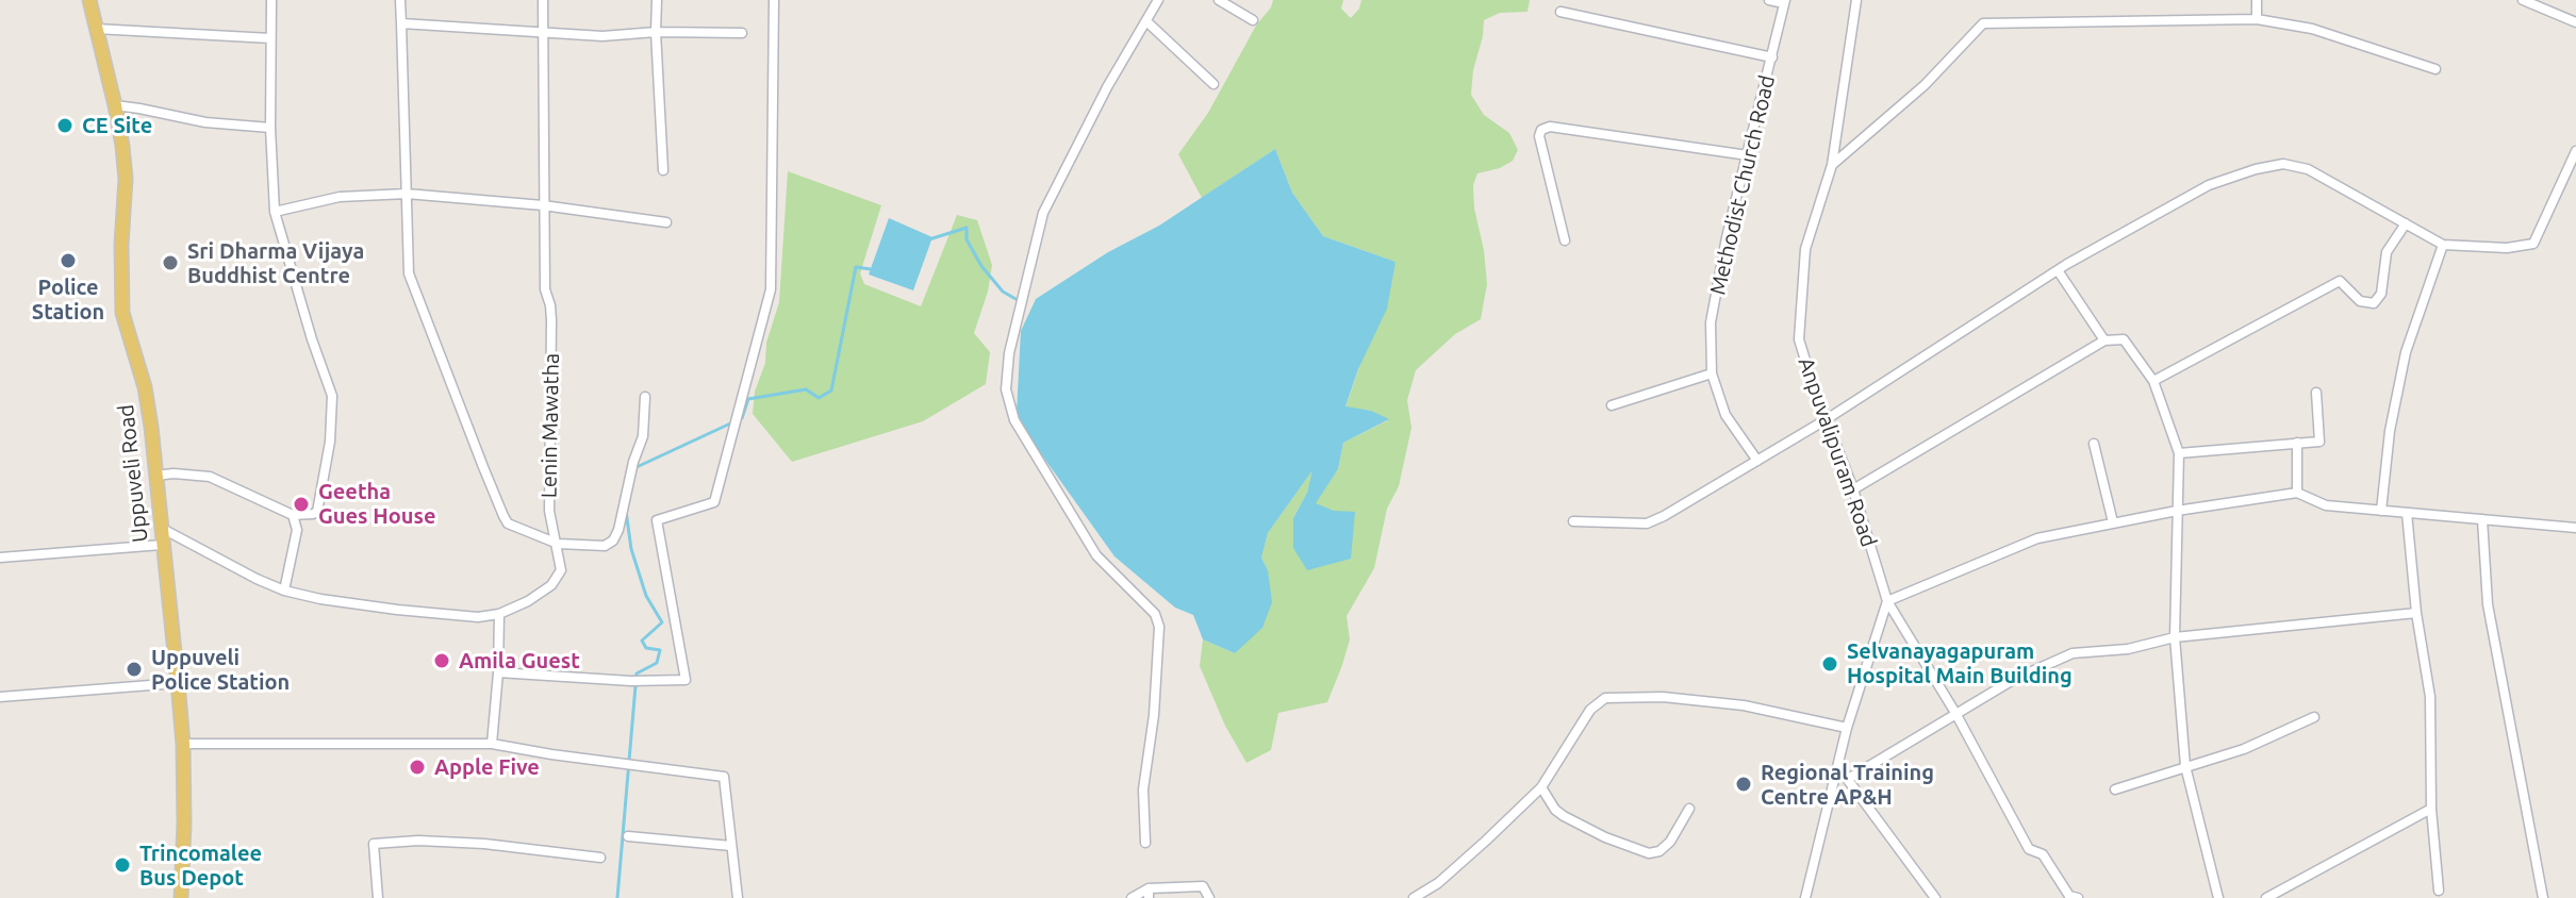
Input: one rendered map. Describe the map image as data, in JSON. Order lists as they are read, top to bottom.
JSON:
{
  "streets": {
    "main road": ["Uppuveli Road"],
    "street": ["Methodist Church Road", "Lenin Mawatha", "Anpuvalipuram Road"]
  },
  "crossings": [
    ["Lenin Mawatha", "Uppuveli Road"]
  ],
  "places": [
    "CE Site",
    "Police Station",
    "Sri Dharma Vijaya Buddhist Centre",
    "Geetha Gues House",
    "Amila Guest",
    "Selvanayagapuram Hospital Main Building",
    "Uppuveli Police Station",
    "Apple Five",
    "Regional Training Centre AP&H",
    "Trincomalee Bus Depot"
  ]
}
